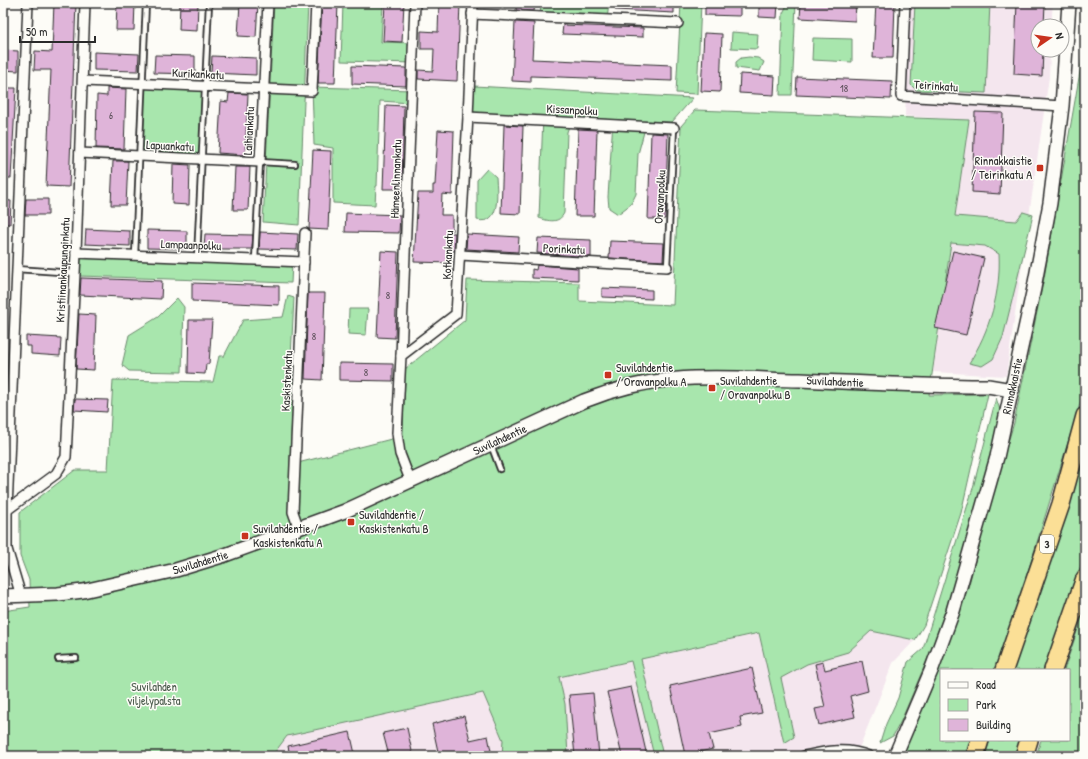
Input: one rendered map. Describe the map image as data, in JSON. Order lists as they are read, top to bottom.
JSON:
{
  "streets": {
    "highway": ["3"],
    "street": [
      "Kurikankatu",
      "Teirinkatu",
      "Kissanpolku",
      "Laihiankatu",
      "Lapuankatu",
      "Hämeenlinnankatu",
      "Lampaanpolku",
      "Porinkatu",
      "Kotkankatu",
      "Kristiinankaupunginkatu",
      "Kaskistenkatu",
      "Suvilahdentie",
      "Rinnakkaistie"
    ],
    "lane": ["Oravanpolku"]
  },
  "crossings": [
    ["Kurikankatu", "Laihiankatu"],
    ["Kurikankatu", "Kristiinankaupunginkatu"],
    ["Teirinkatu", "Rinnakkaistie"],
    ["Kissanpolku", "Oravanpolku"],
    ["Kissanpolku", "Kotkankatu"],
    ["Laihiankatu", "Lapuankatu"],
    ["Laihiankatu", "Lampaanpolku"],
    ["Lapuankatu", "Kristiinankaupunginkatu"],
    ["Hämeenlinnankatu", "Kotkankatu"],
    ["Oravanpolku", "Porinkatu"],
    ["Lampaanpolku", "Kristiinankaupunginkatu"],
    ["Lampaanpolku", "Kaskistenkatu"],
    ["Porinkatu", "Kotkankatu"],
    ["Kaskistenkatu", "Suvilahdentie"],
    ["Suvilahdentie", "Rinnakkaistie"]
  ],
  "parks": ["Suvilahden viljelypalsta"],
  "places": {
    "transit": [
      "Rinnakkaistie / Teirinkatu A",
      "Suvilahdentie / Oravanpolku A",
      "Suvilahdentie / Oravanpolku B",
      "Suvilahdentie / Kaskistenkatu B",
      "Suvilahdentie / Kaskistenkatu A"
    ]
  },
  "house_numbers": [
    "18",
    "6",
    "8",
    "8",
    "8"
  ],
  "legend": ["Road", "Park", "Building"],
  "scale_bar": "50 m",
  "north": "right"
}
